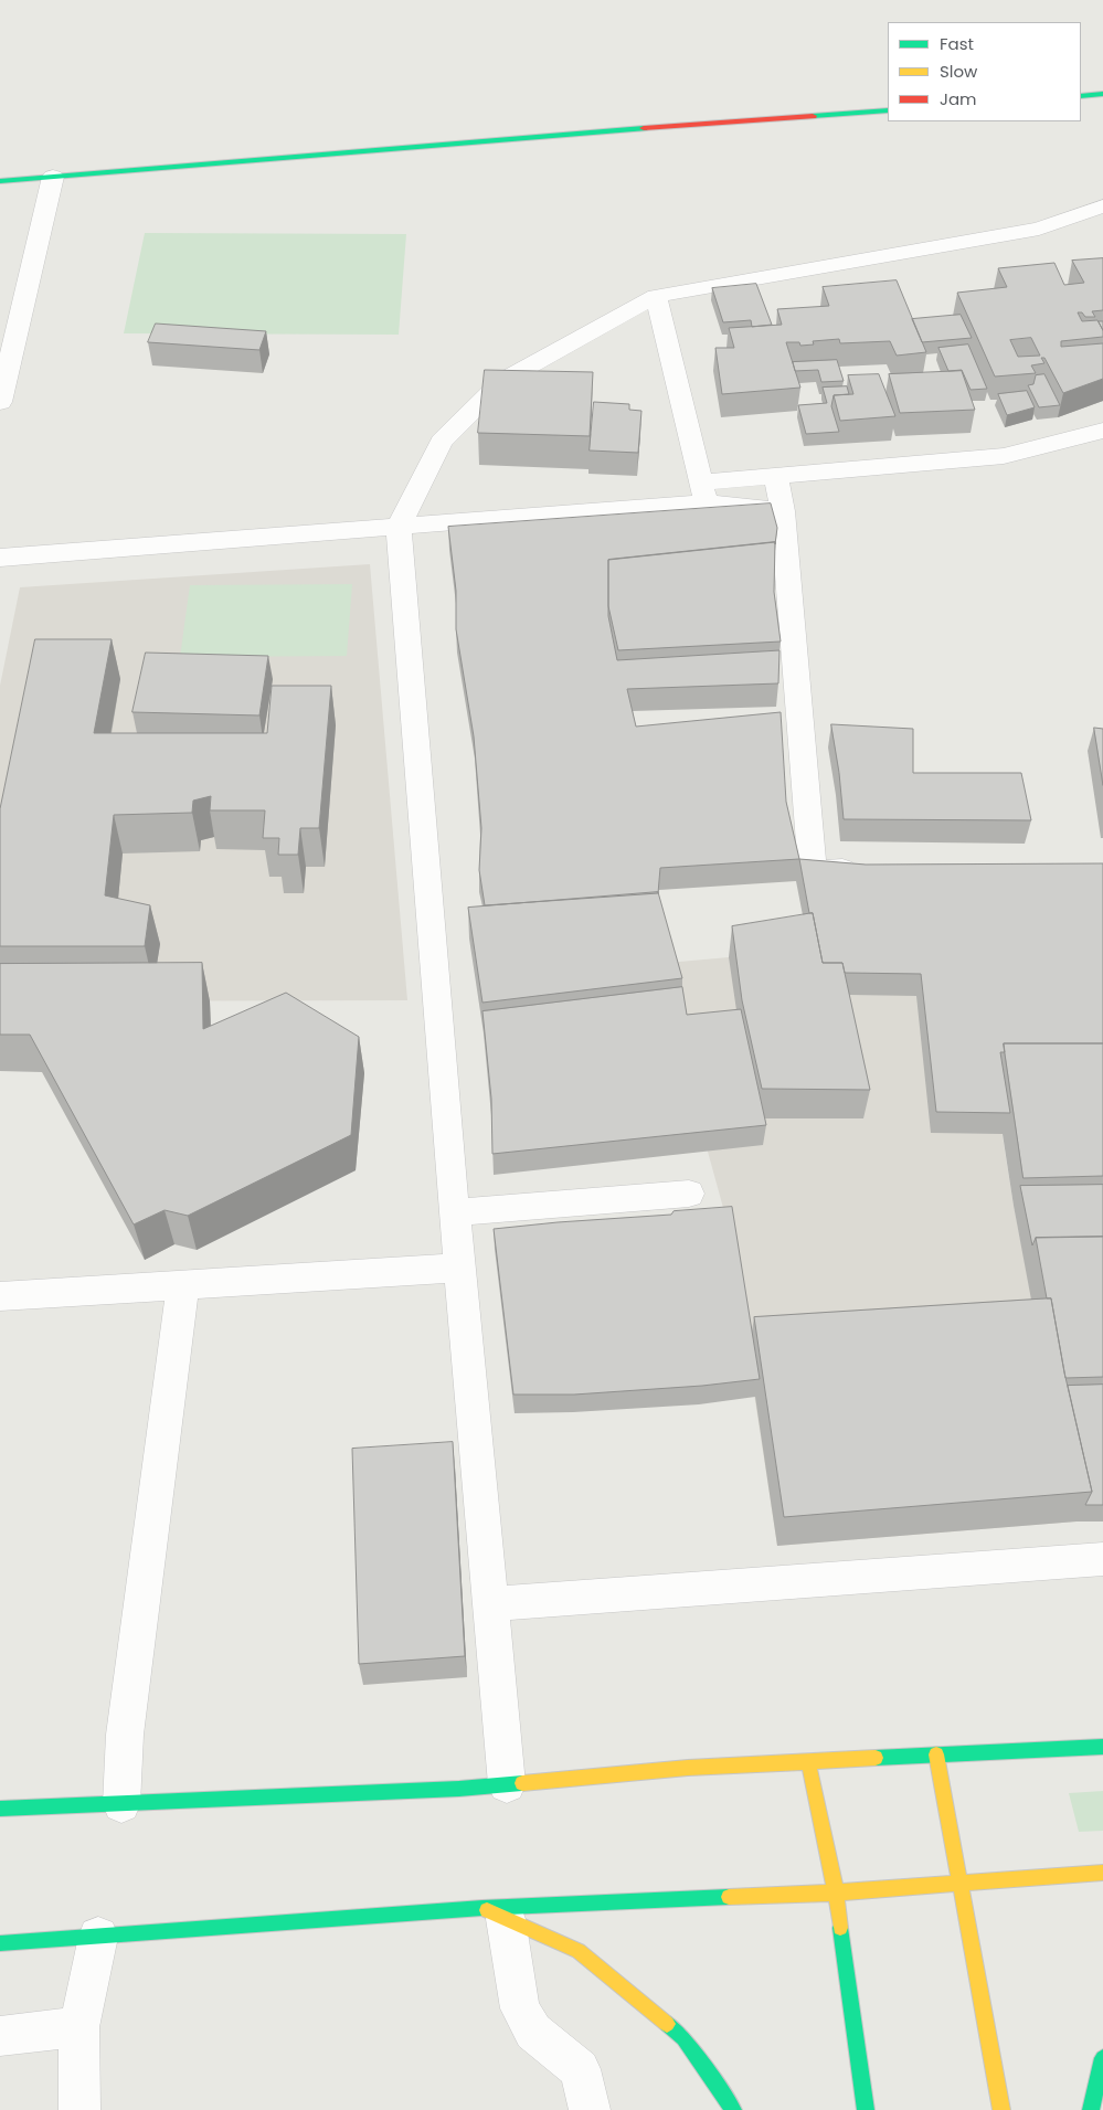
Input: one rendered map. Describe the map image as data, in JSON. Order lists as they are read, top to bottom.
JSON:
{
  "legend": ["Fast", "Slow", "Jam"]
}
